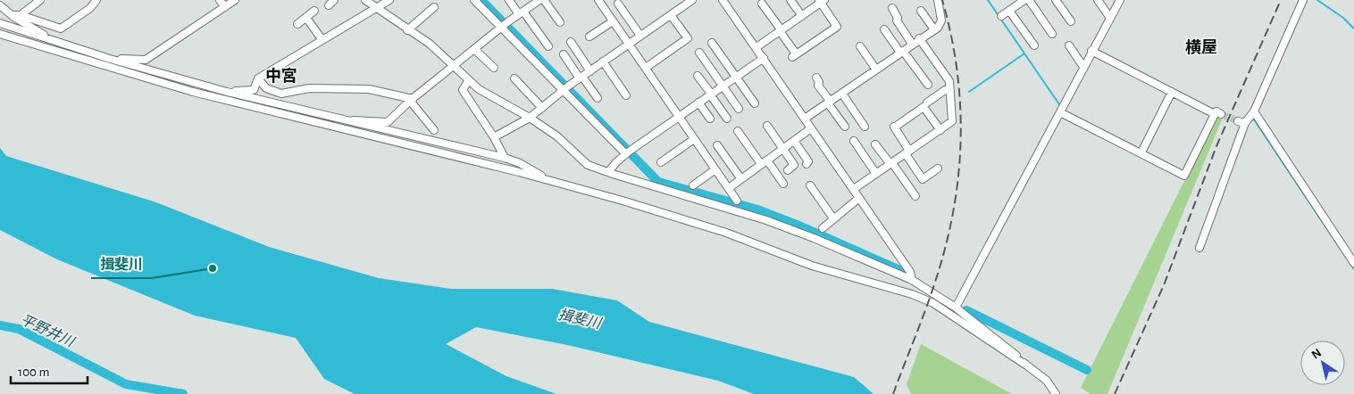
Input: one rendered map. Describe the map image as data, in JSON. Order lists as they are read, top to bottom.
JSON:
{
  "districts": ["横屋", "中宮"],
  "water": ["揖斐川", "平野井川"],
  "places": ["揖斐川"],
  "scale_bar": "100 m",
  "north": "top left"
}
